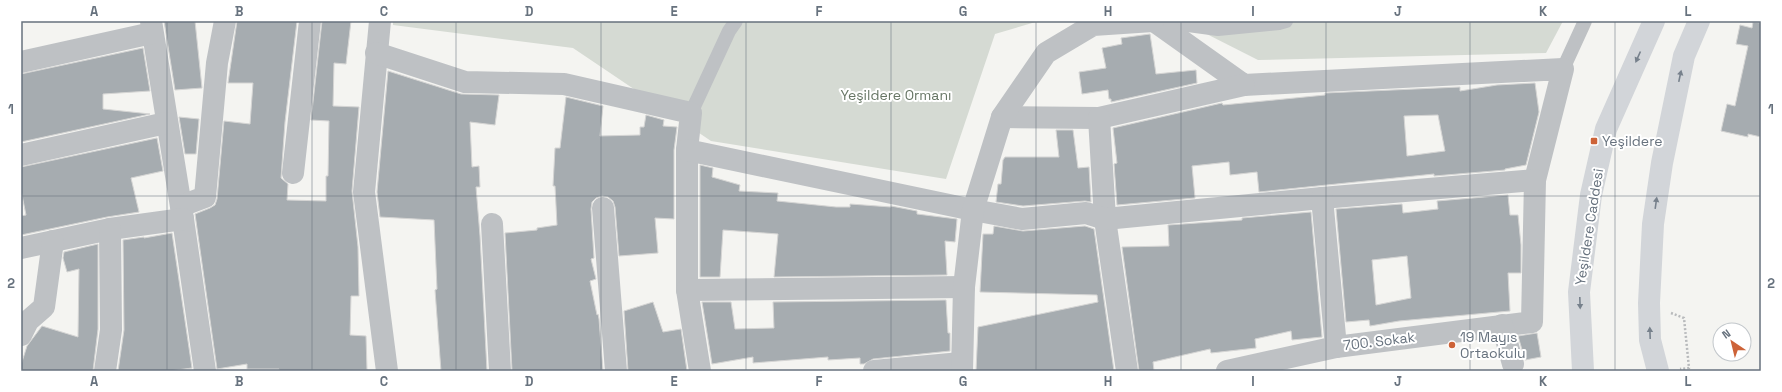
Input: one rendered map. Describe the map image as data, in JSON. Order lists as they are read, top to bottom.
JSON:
{
  "streets": {
    "highway": ["Yeşildere Caddesi"],
    "street": ["700. Sokak"]
  },
  "parks": ["Yeşildere Ormanı"],
  "places": {
    "transit": ["Yeşildere"],
    "other": ["19 Mayıs Ortaokulu"]
  },
  "north": "top left",
  "grid": {
    "columns": [
      "A",
      "B",
      "C",
      "D",
      "E",
      "F",
      "G",
      "H",
      "I",
      "J",
      "K",
      "L"
    ],
    "rows": ["1", "2"]
  }
}
